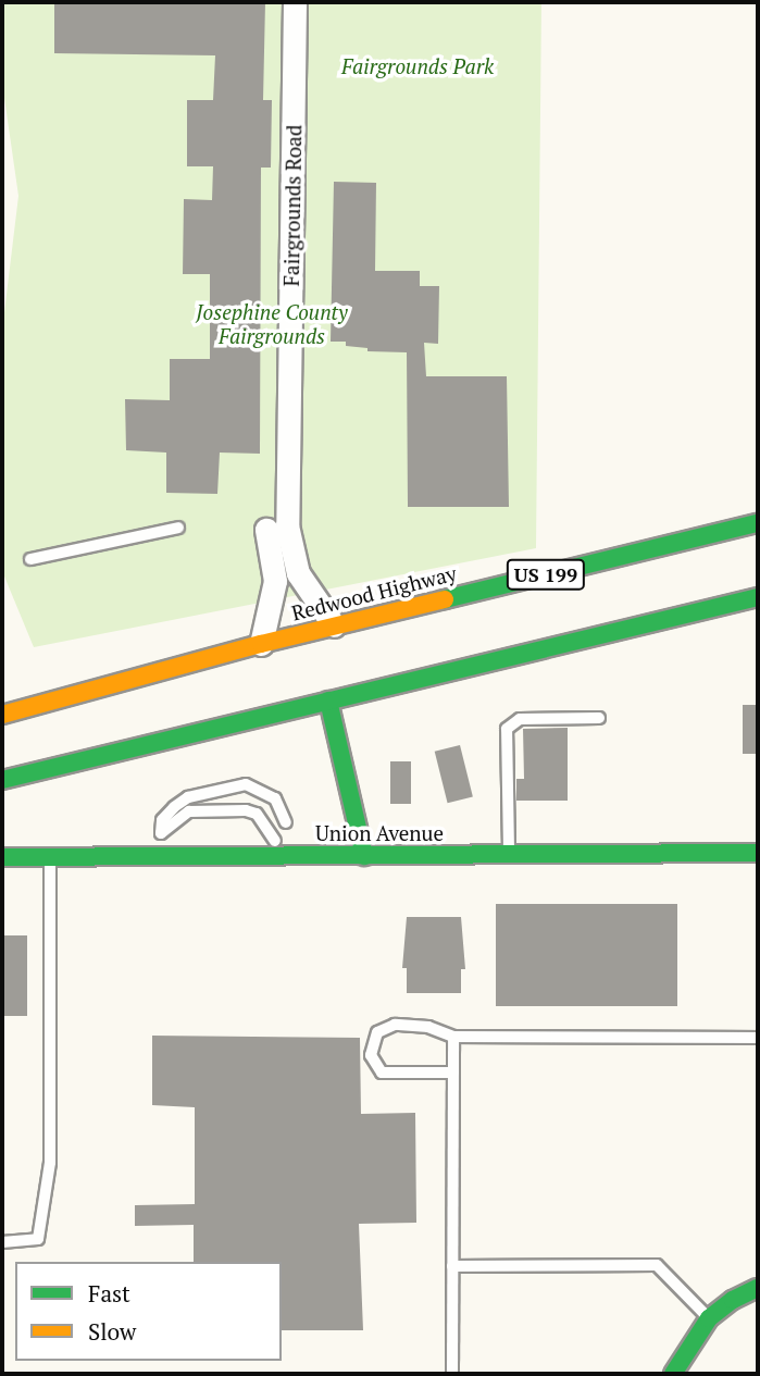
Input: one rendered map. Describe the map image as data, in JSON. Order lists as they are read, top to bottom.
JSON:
{
  "streets": {
    "main road": ["US 199", "Redwood Highway", "Union Avenue"],
    "street": ["Fairgrounds Road"]
  },
  "crossings": [
    ["Fairgrounds Road", "Redwood Highway"]
  ],
  "parks": ["Fairgrounds Park", "Josephine County Fairgrounds"],
  "legend": ["Fast", "Slow"]
}
